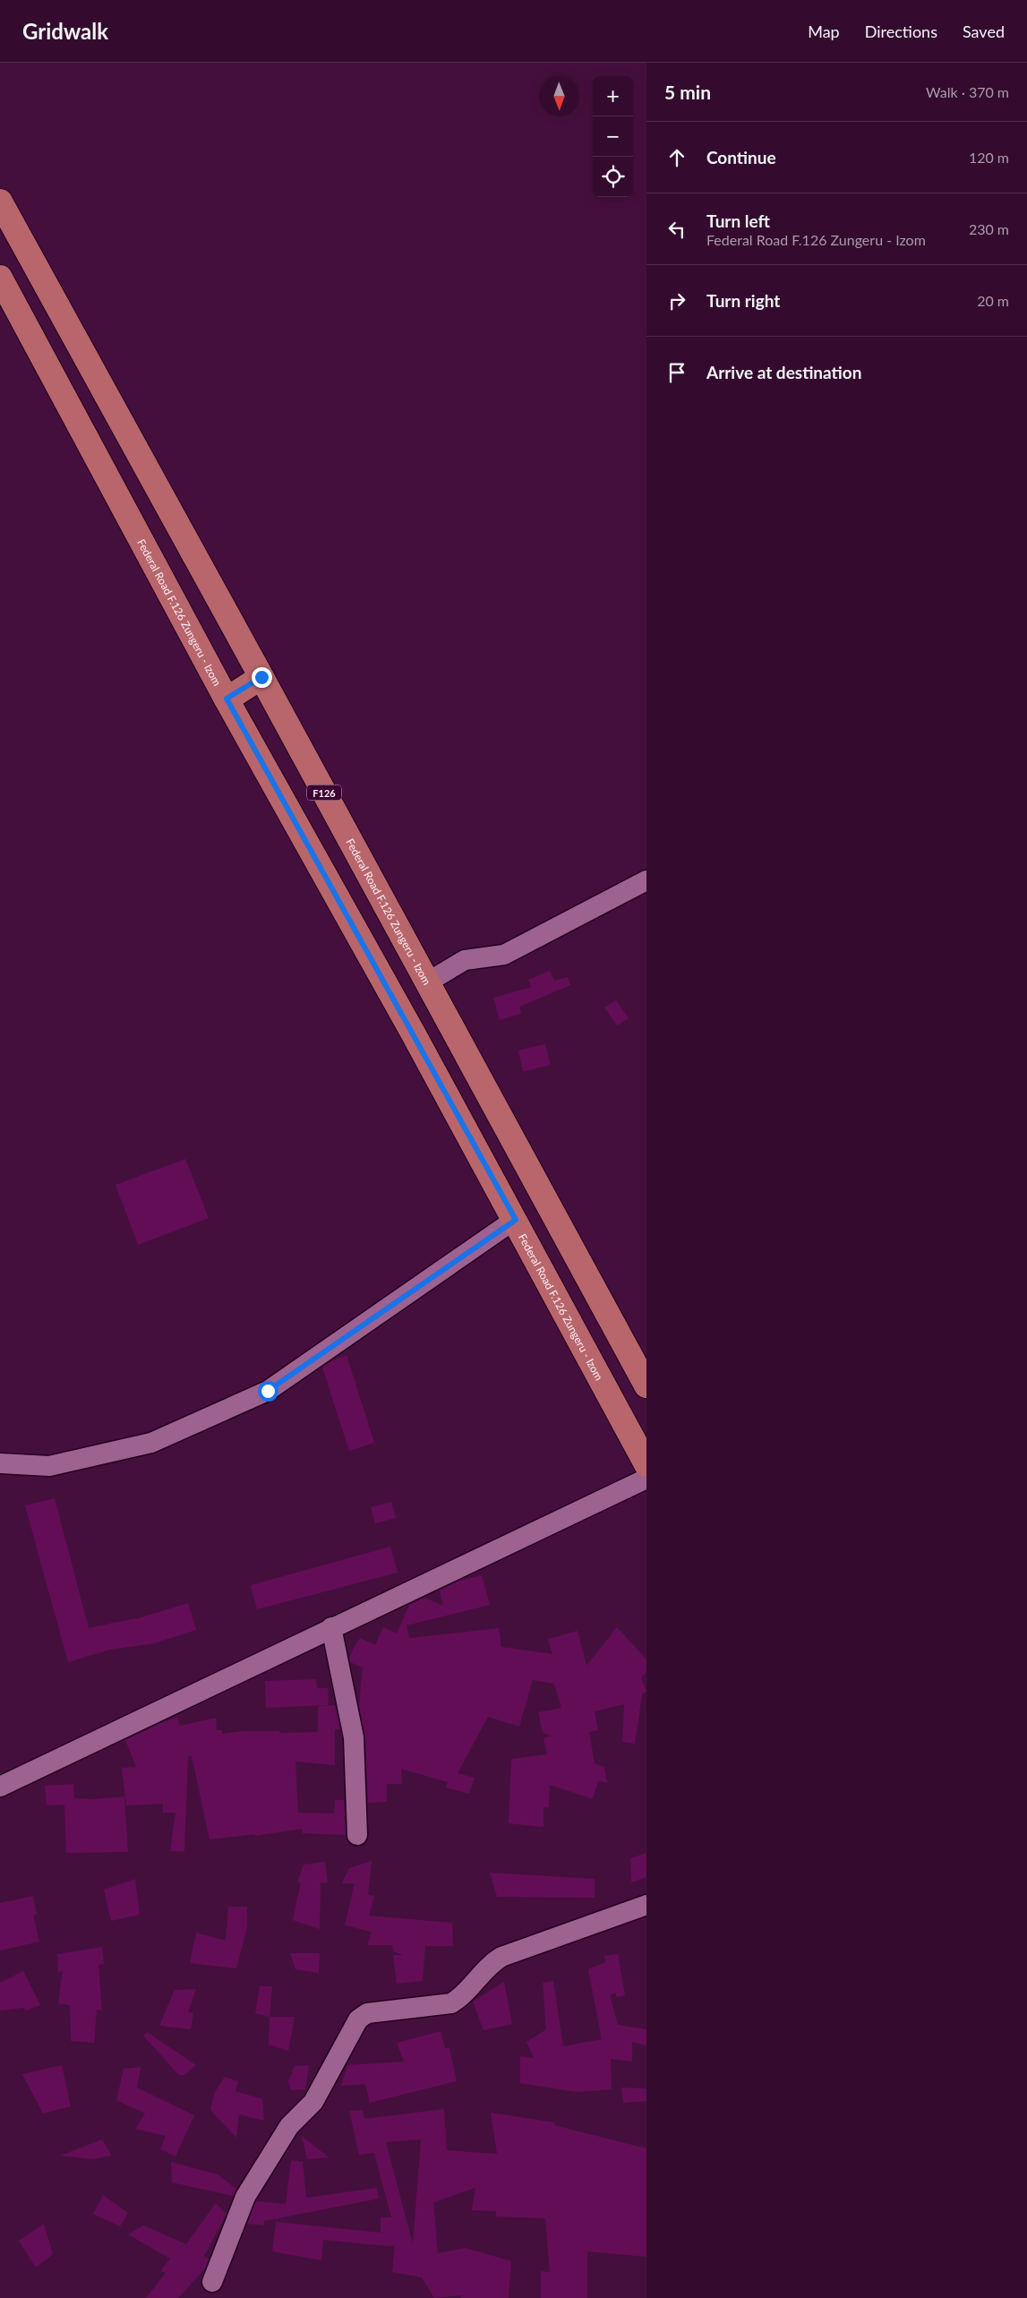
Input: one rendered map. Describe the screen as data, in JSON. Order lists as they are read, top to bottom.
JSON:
{
  "streets": {
    "main road": ["Federal Road F.126 Zungeru - Izom", "F126"]
  },
  "north": "bottom",
  "page": {
    "header": "Gridwalk",
    "nav": ["Map", "Directions", "Saved"],
    "heading": ["5 min", "Walk · 370 m"],
    "map_buttons": ["+", "−"],
    "list": [
      ["Continue", "120 m"],
      ["Turn left", "Federal Road F.126 Zungeru - Izom", "230 m"],
      ["Turn right", "20 m"],
      "Arrive at destination"
    ]
  }
}
